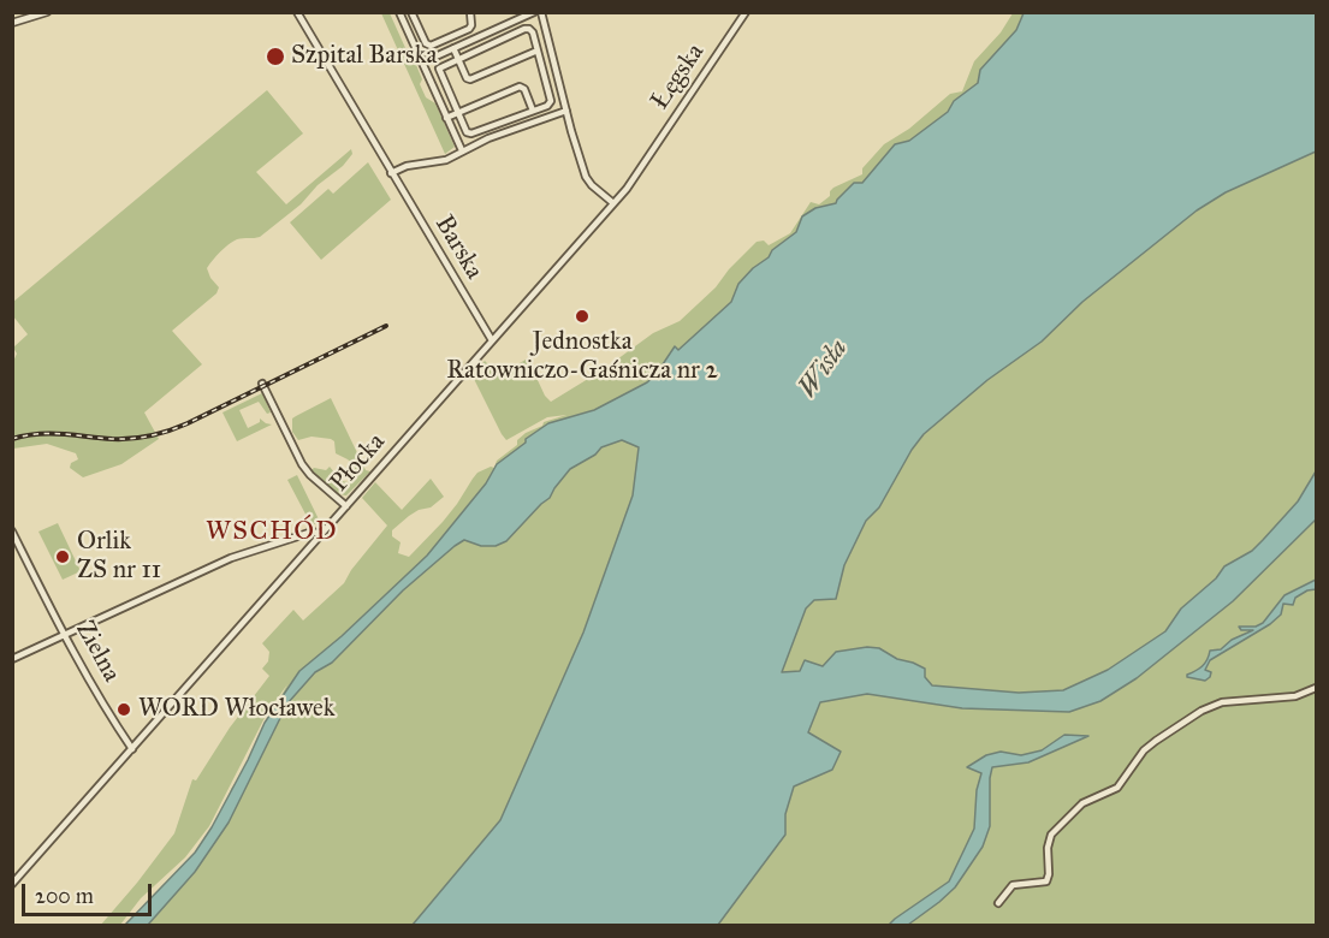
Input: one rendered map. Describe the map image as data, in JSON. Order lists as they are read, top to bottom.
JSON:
{
  "streets": {
    "street": [
      "Łęgska",
      "Barska",
      "Płocka",
      "Zielna"
    ]
  },
  "crossings": [
    ["Łęgska", "Płocka"],
    ["Barska", "Płocka"],
    ["Płocka", "Zielna"]
  ],
  "districts": ["WSCHÓD"],
  "water": ["Wisła"],
  "places": [
    "Szpital Barska",
    "Jednostka Ratowniczo-Gaśnicza nr 2",
    "Orlik ZS nr 11",
    "WORD Włocławek"
  ],
  "scale_bar": "200 m"
}
